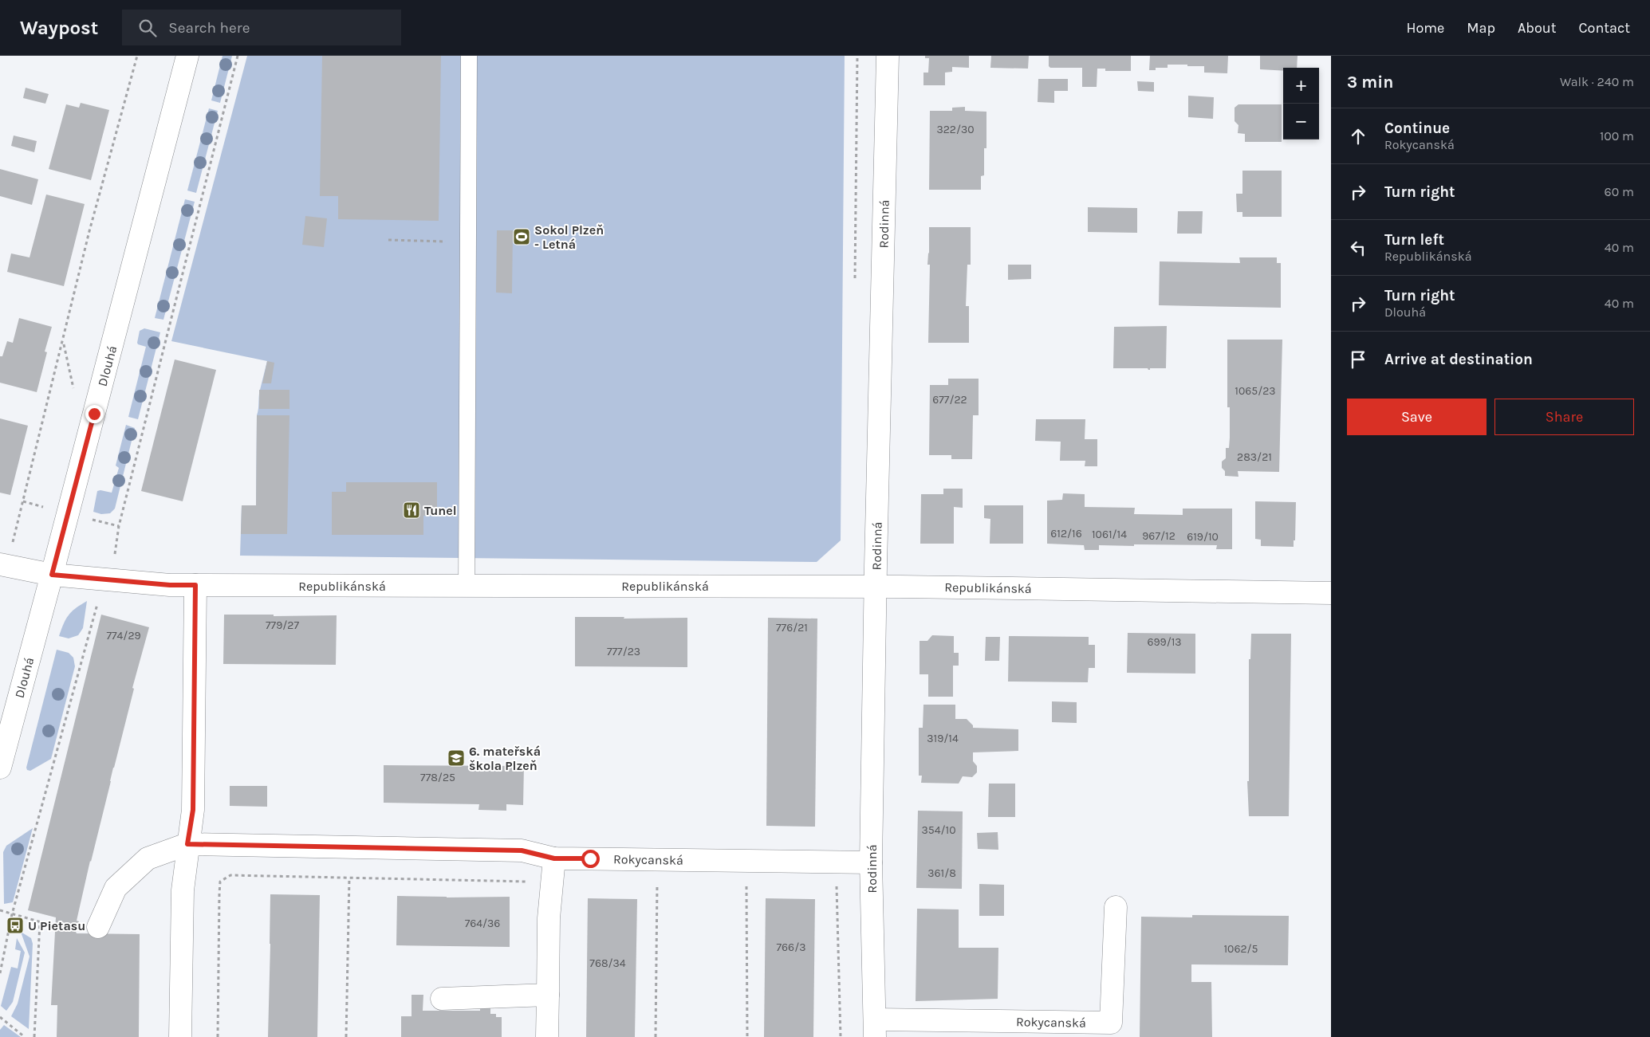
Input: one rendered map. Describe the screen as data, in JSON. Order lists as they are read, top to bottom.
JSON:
{
  "streets": {
    "street": [
      "Rodinná",
      "Dlouhá",
      "Republikánská",
      "Rokycanská"
    ]
  },
  "crossings": [
    ["Rodinná", "Republikánská"],
    ["Rodinná", "Rokycanská"],
    ["Dlouhá", "Republikánská"]
  ],
  "places": {
    "sports": ["Sokol Plzeň - Letná"],
    "restaurant": ["Tunel"],
    "school or university": ["6. mateřská škola Plzeň"],
    "bus stop": ["U Pietasu"]
  },
  "house_numbers": [
    "322/30",
    "1065/23",
    "677/22",
    "283/21",
    "612/16",
    "1061/14",
    "967/12",
    "619/10",
    "779/27",
    "776/21",
    "774/29",
    "699/13",
    "777/23",
    "319/14",
    "778/25",
    "354/10",
    "361/8",
    "764/36",
    "766/3",
    "1062/5",
    "768/34"
  ],
  "page": {
    "header": "Waypost",
    "search": "Search here",
    "nav": [
      "Home",
      "Map",
      "About",
      "Contact"
    ],
    "heading": ["3 min", "Walk · 240 m"],
    "map_buttons": ["+", "−"],
    "list": [
      ["Continue", "Rokycanská", "100 m"],
      ["Turn right", "60 m"],
      ["Turn left", "Republikánská", "40 m"],
      ["Turn right", "Dlouhá", "40 m"],
      "Arrive at destination"
    ],
    "buttons": ["Save", "Share"]
  }
}
